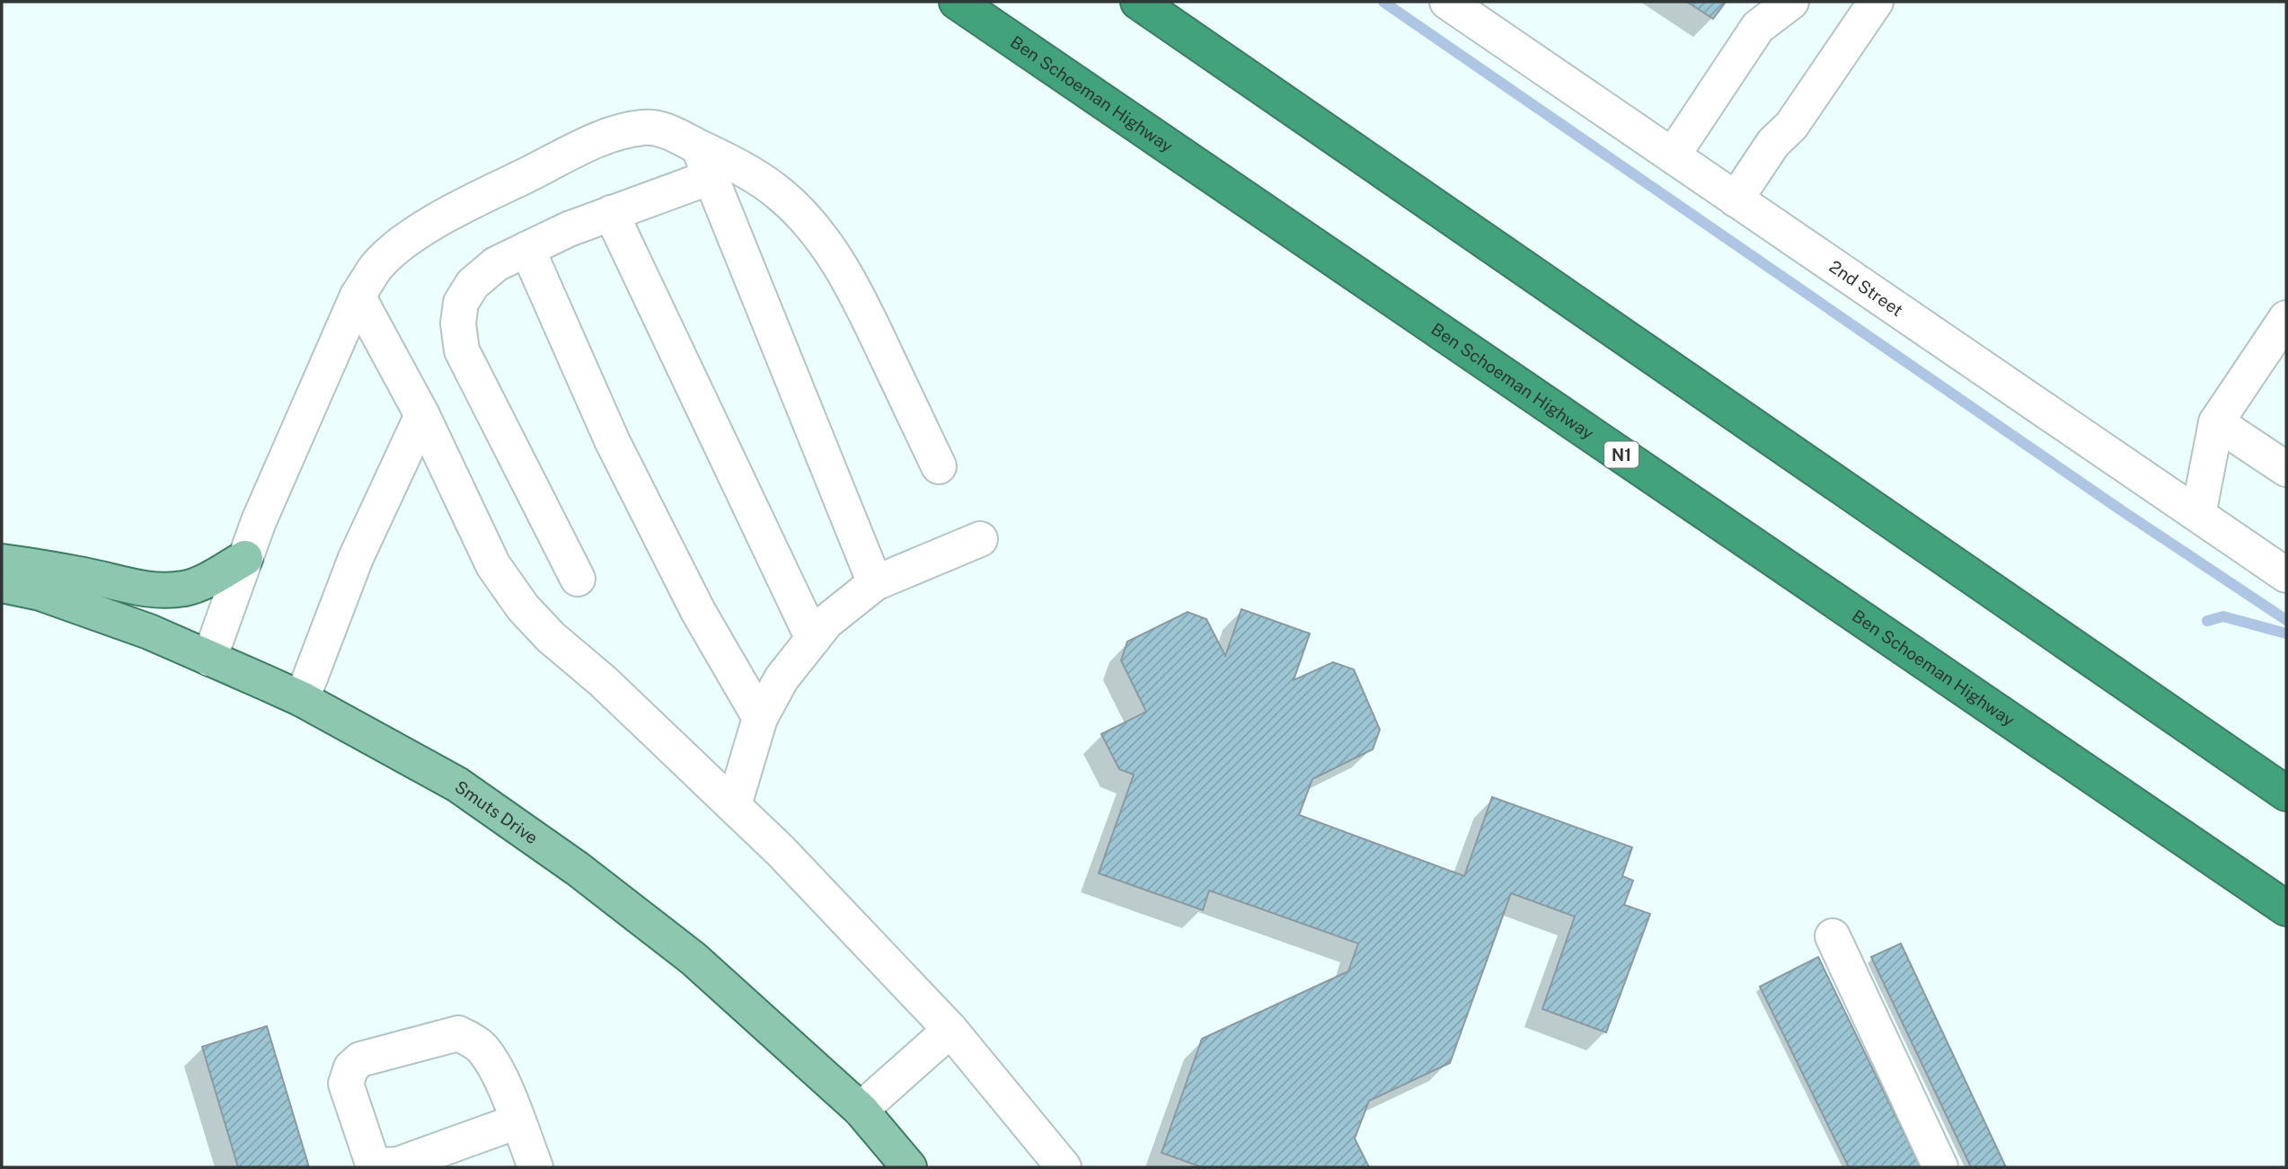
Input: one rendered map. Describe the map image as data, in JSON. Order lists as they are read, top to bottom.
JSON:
{
  "streets": {
    "highway": ["Ben Schoeman Highway", "N1"],
    "main road": ["Smuts Drive"],
    "street": ["2nd Street"]
  }
}
